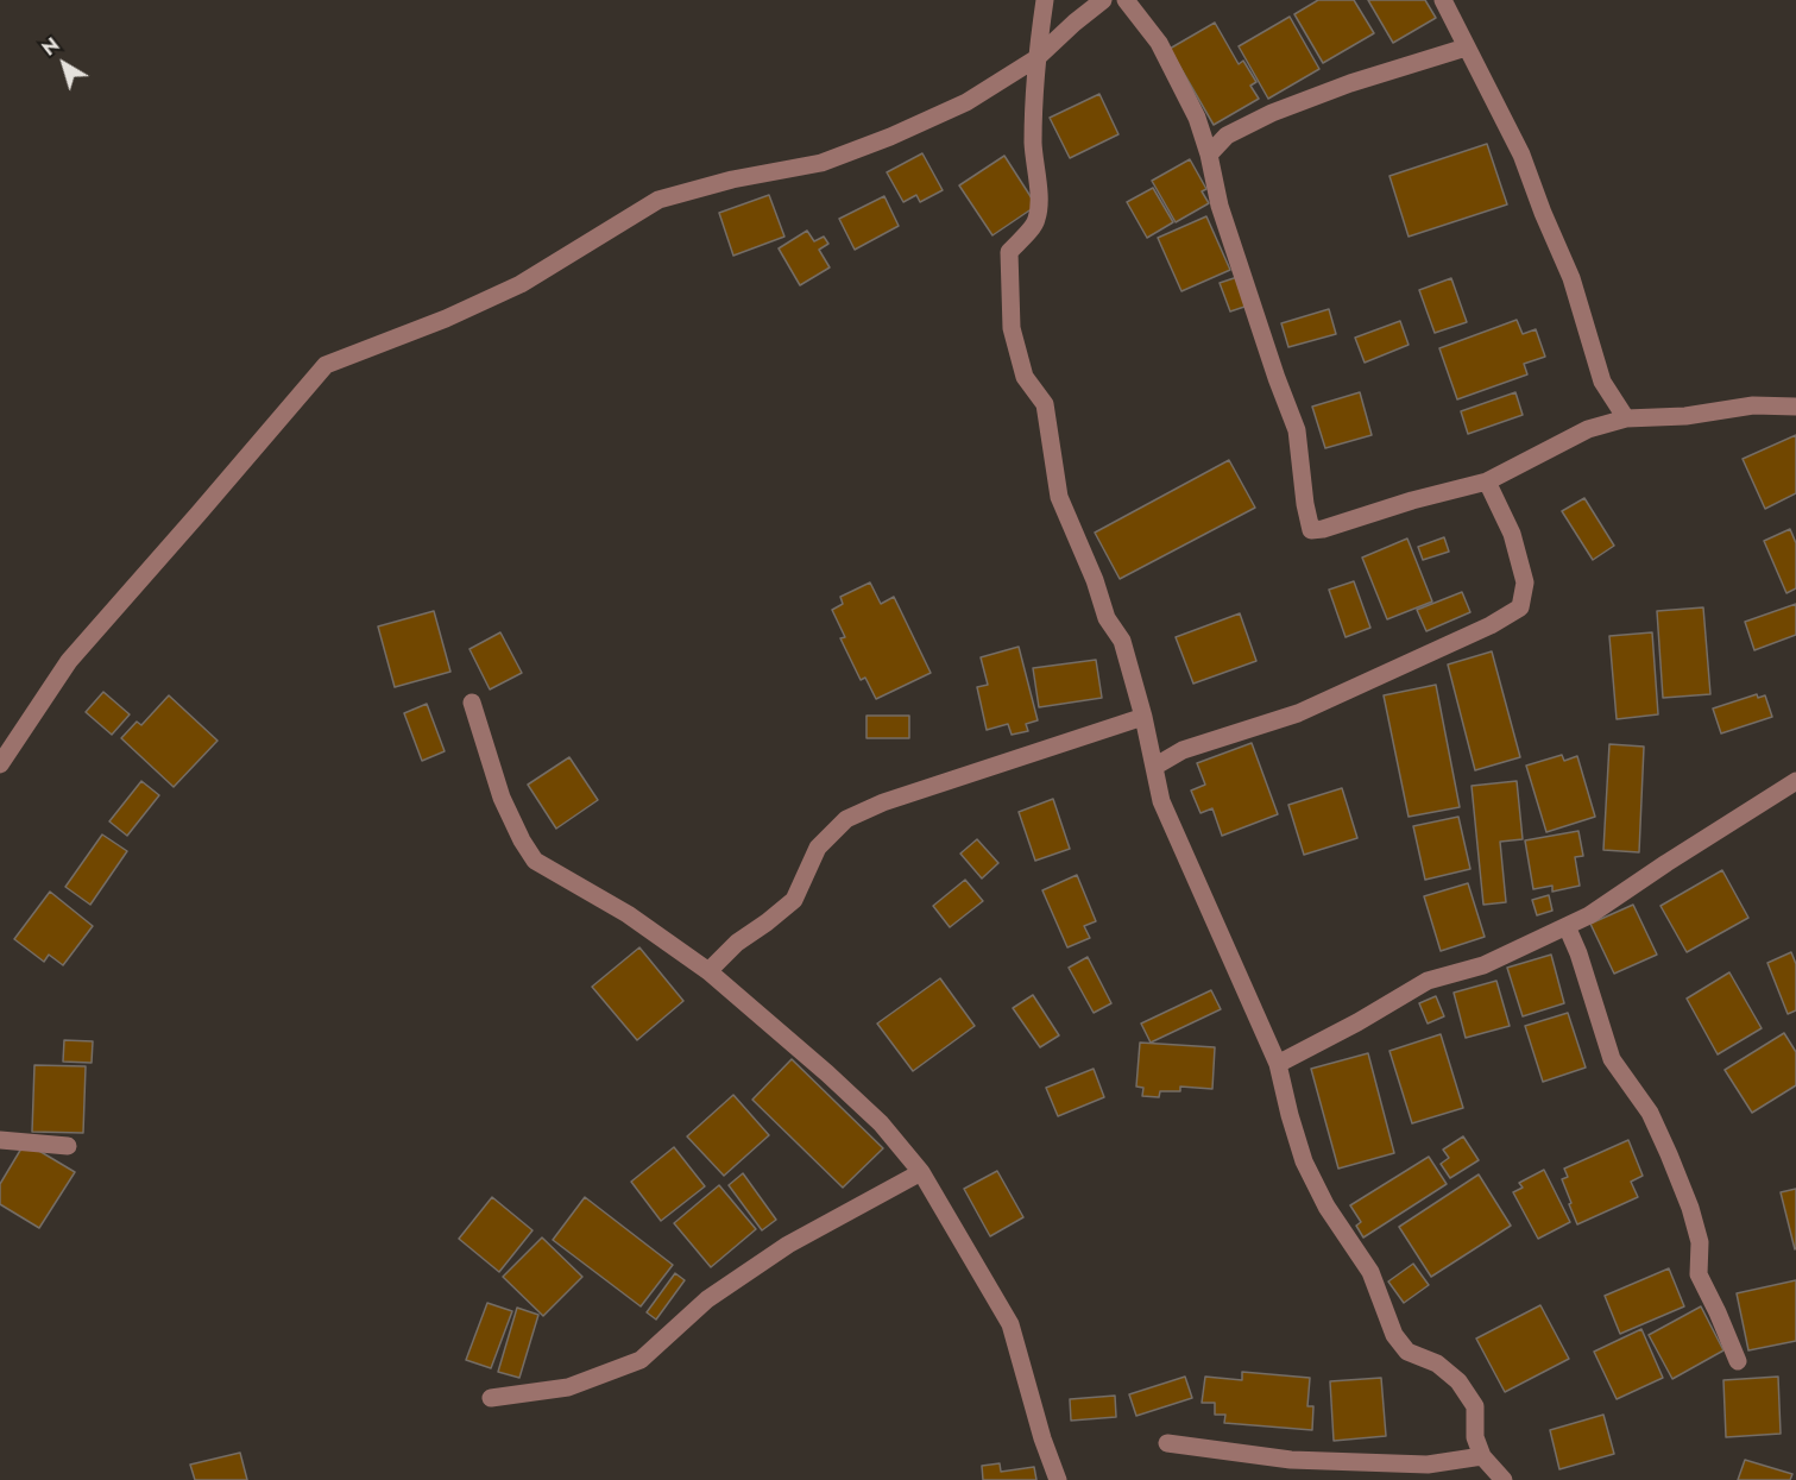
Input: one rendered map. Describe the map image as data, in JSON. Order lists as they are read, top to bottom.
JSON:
{
  "north": "top left"
}
